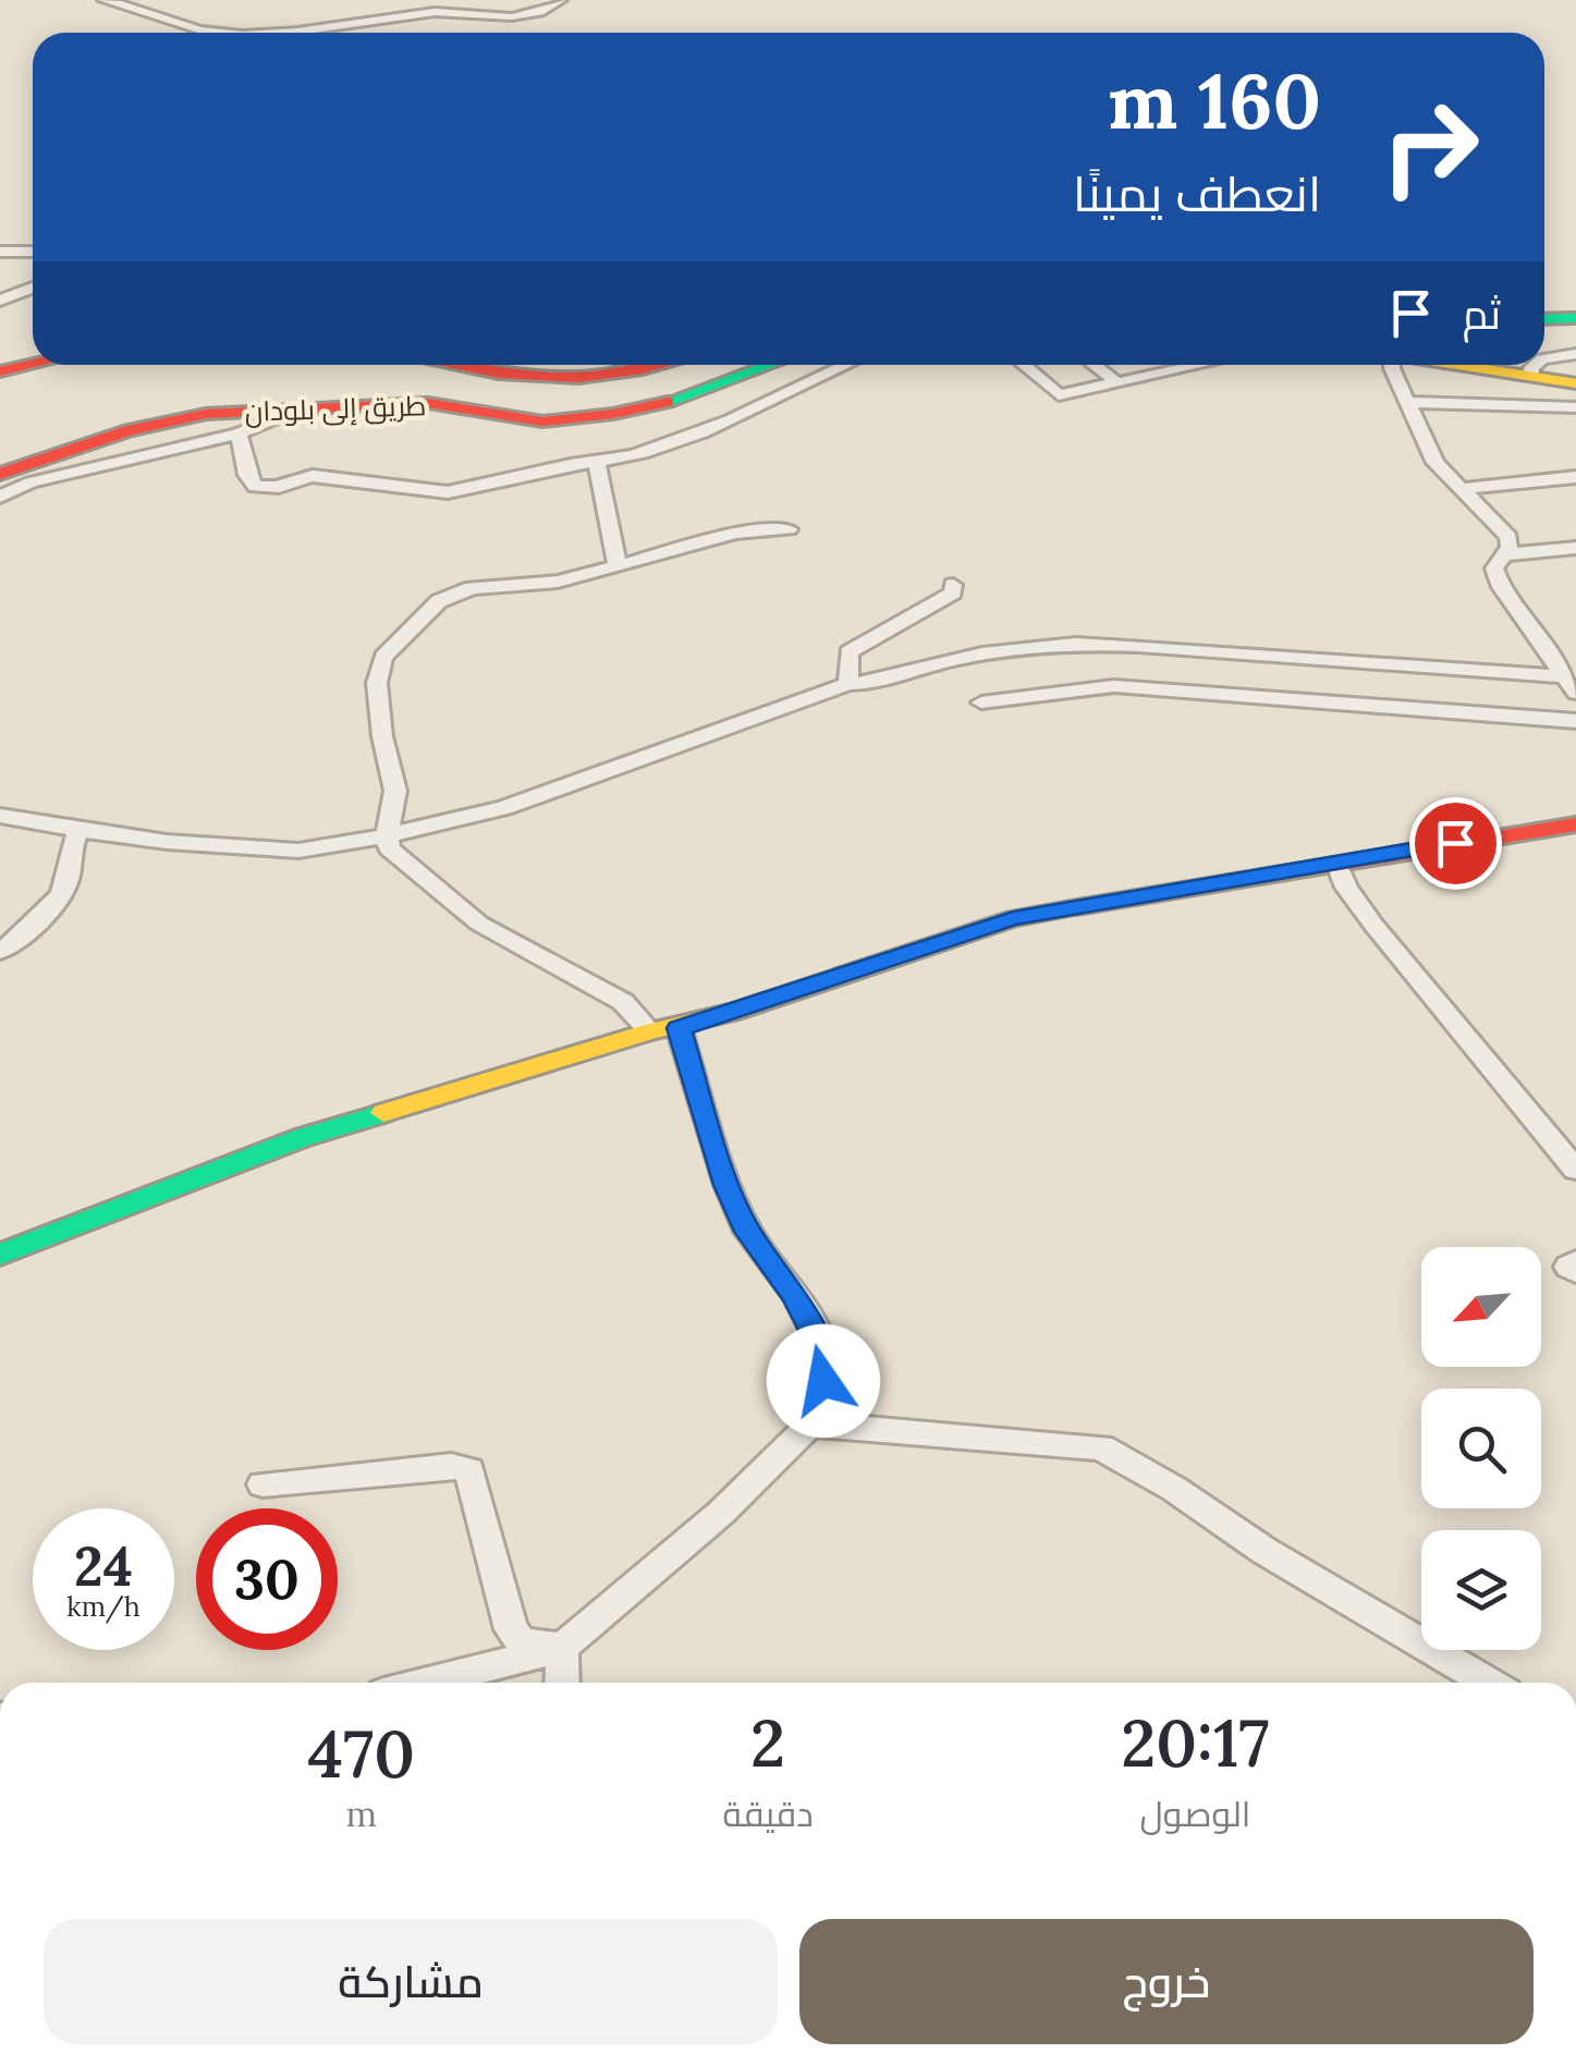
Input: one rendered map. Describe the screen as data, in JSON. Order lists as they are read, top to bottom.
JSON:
{
  "streets": {
    "main road": ["طريق إلى بلودان"]
  },
  "north": "bottom left",
  "page": {
    "turn": ["160 m", "انعطف يمينًا"],
    "then": "ثم",
    "speed": "24 km/h",
    "limit": "30",
    "eta": [
      "20:17",
      "الوصول",
      "2",
      "دقيقة",
      "470",
      "m"
    ],
    "buttons": ["خروج", "مشاركة"]
  }
}
